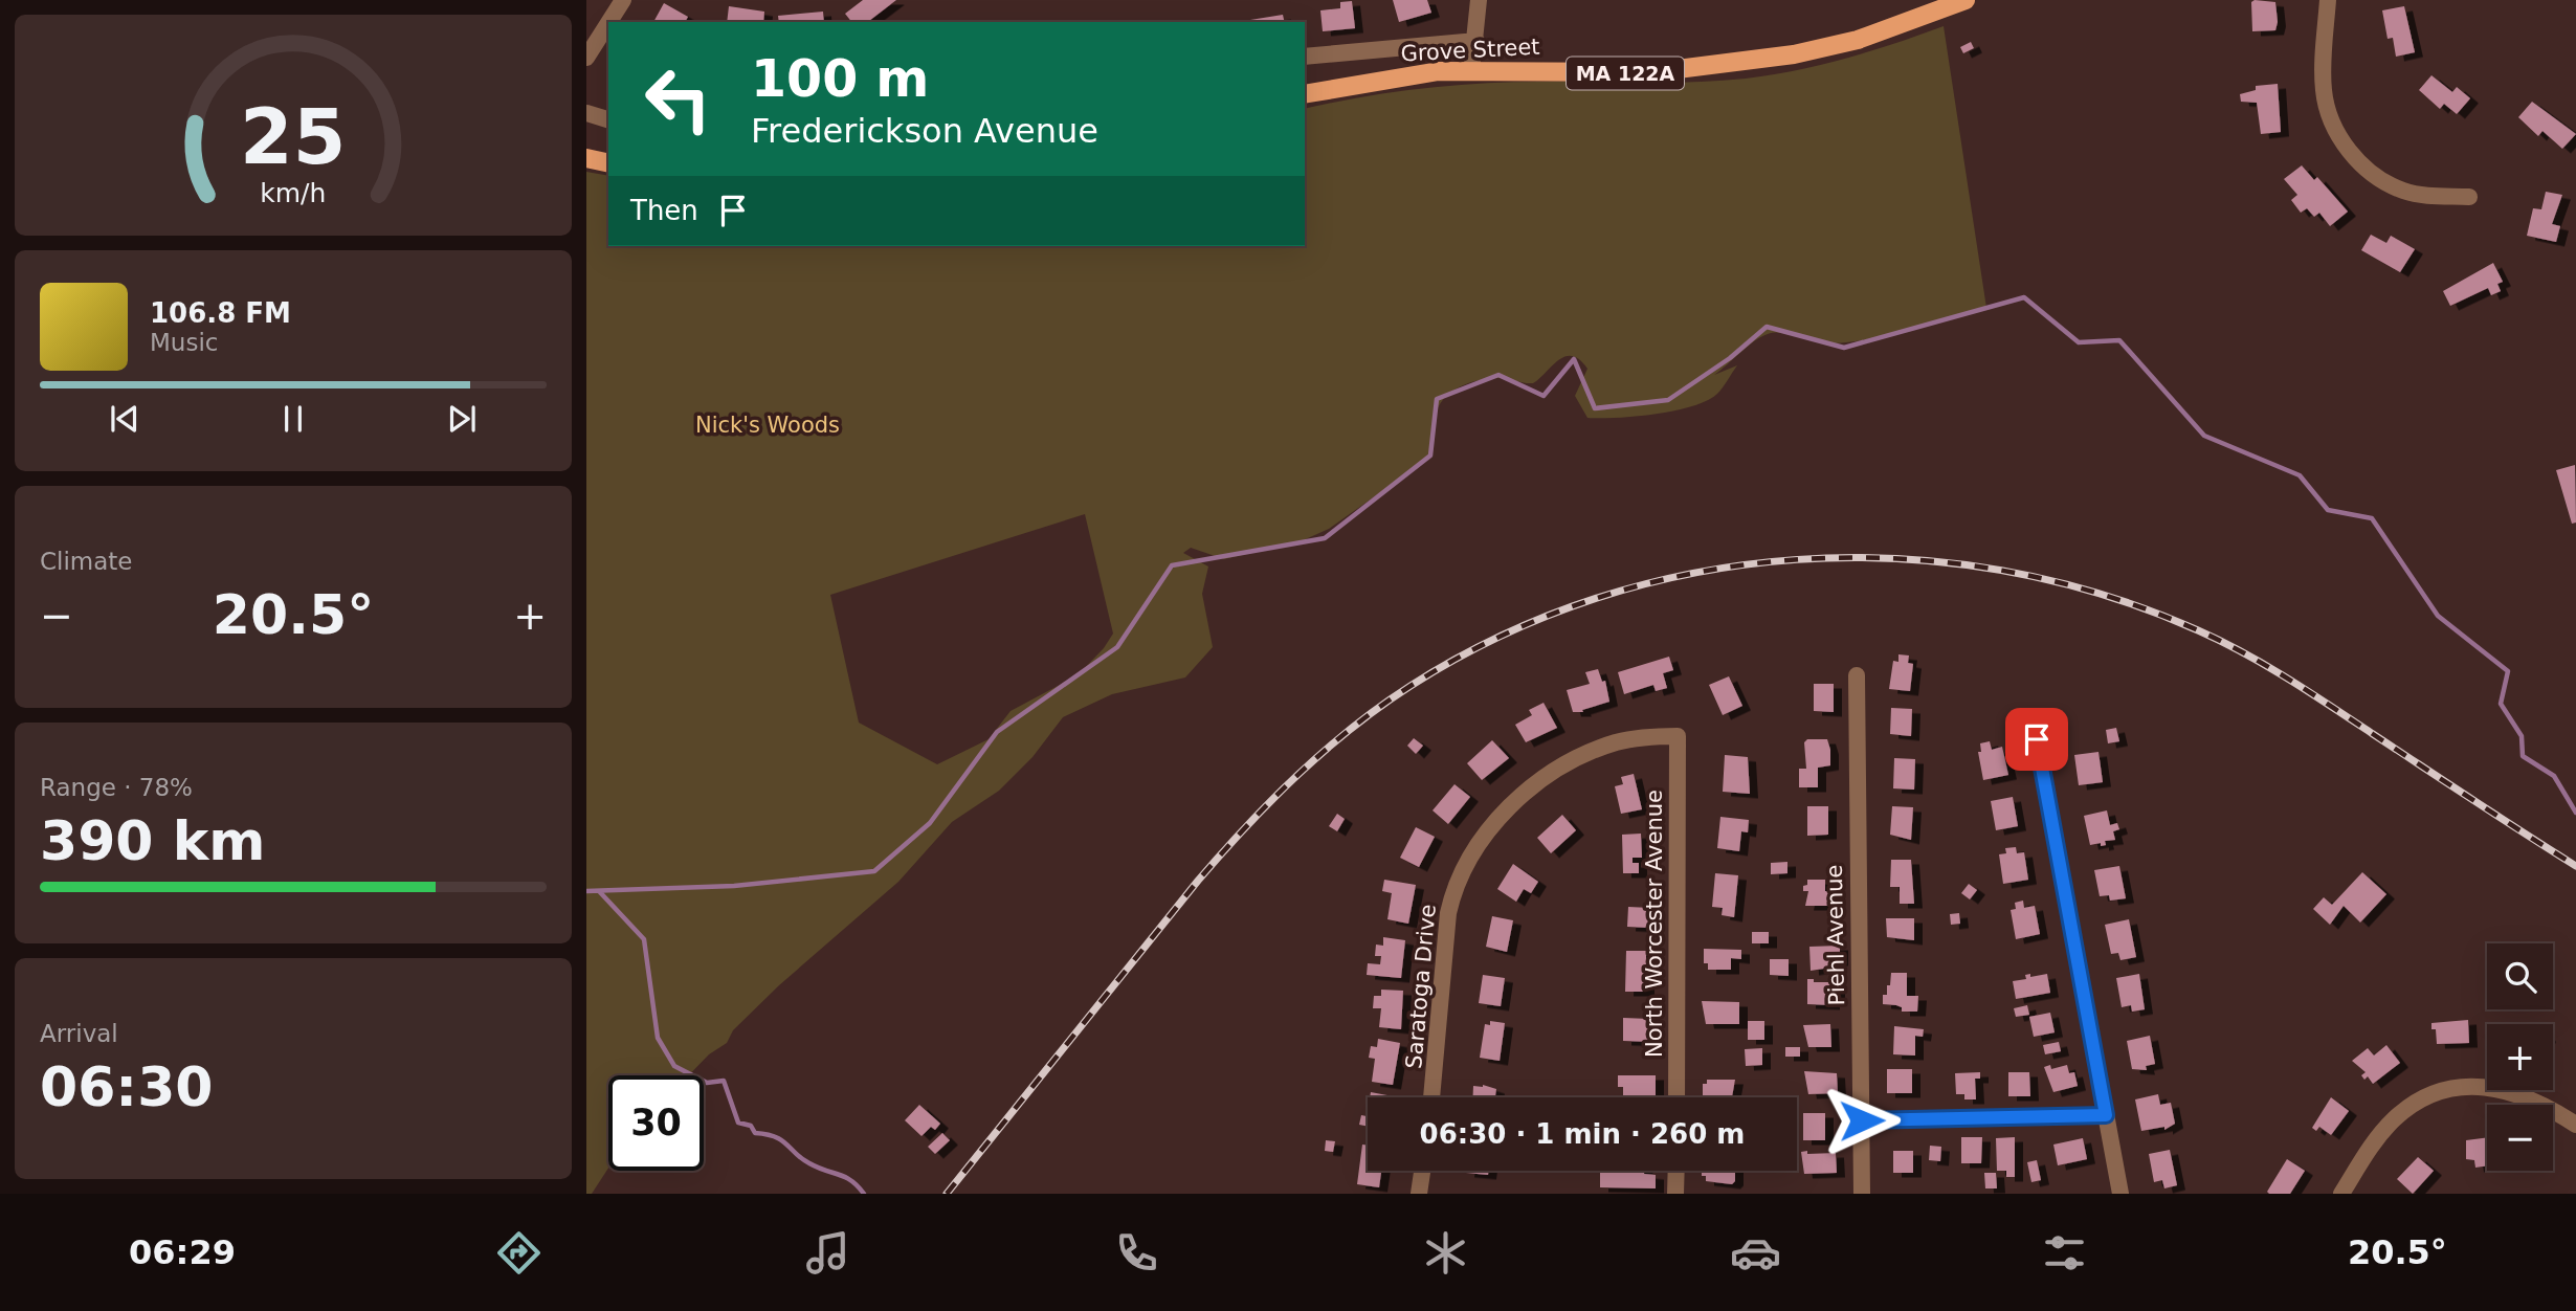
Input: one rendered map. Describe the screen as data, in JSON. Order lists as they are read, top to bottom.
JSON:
{
  "streets": {
    "main road": ["Grove Street", "MA 122A"],
    "street": ["North Worcester Avenue", "Piehl Avenue", "Saratoga Drive"]
  },
  "crossings": [
    ["North Worcester Avenue", "Saratoga Drive"]
  ],
  "parks": ["Nick's Woods"],
  "page": {
    "turn": ["100 m", "Frederickson Avenue"],
    "then": "Then",
    "song": ["106.8 FM", "Music"],
    "tile": [
      "Climate",
      ["Range · 78%", "390 km"],
      ["Arrival", "06:30"]
    ],
    "heat": ["−", "20.5°", "+"],
    "map_buttons": ["+", "−"],
    "limit": "30",
    "trip": "06:30 · 1 min · 260 m",
    "tabs": ["06:29", "20.5°"],
    "gauge": ["25", "km/h"]
  }
}
